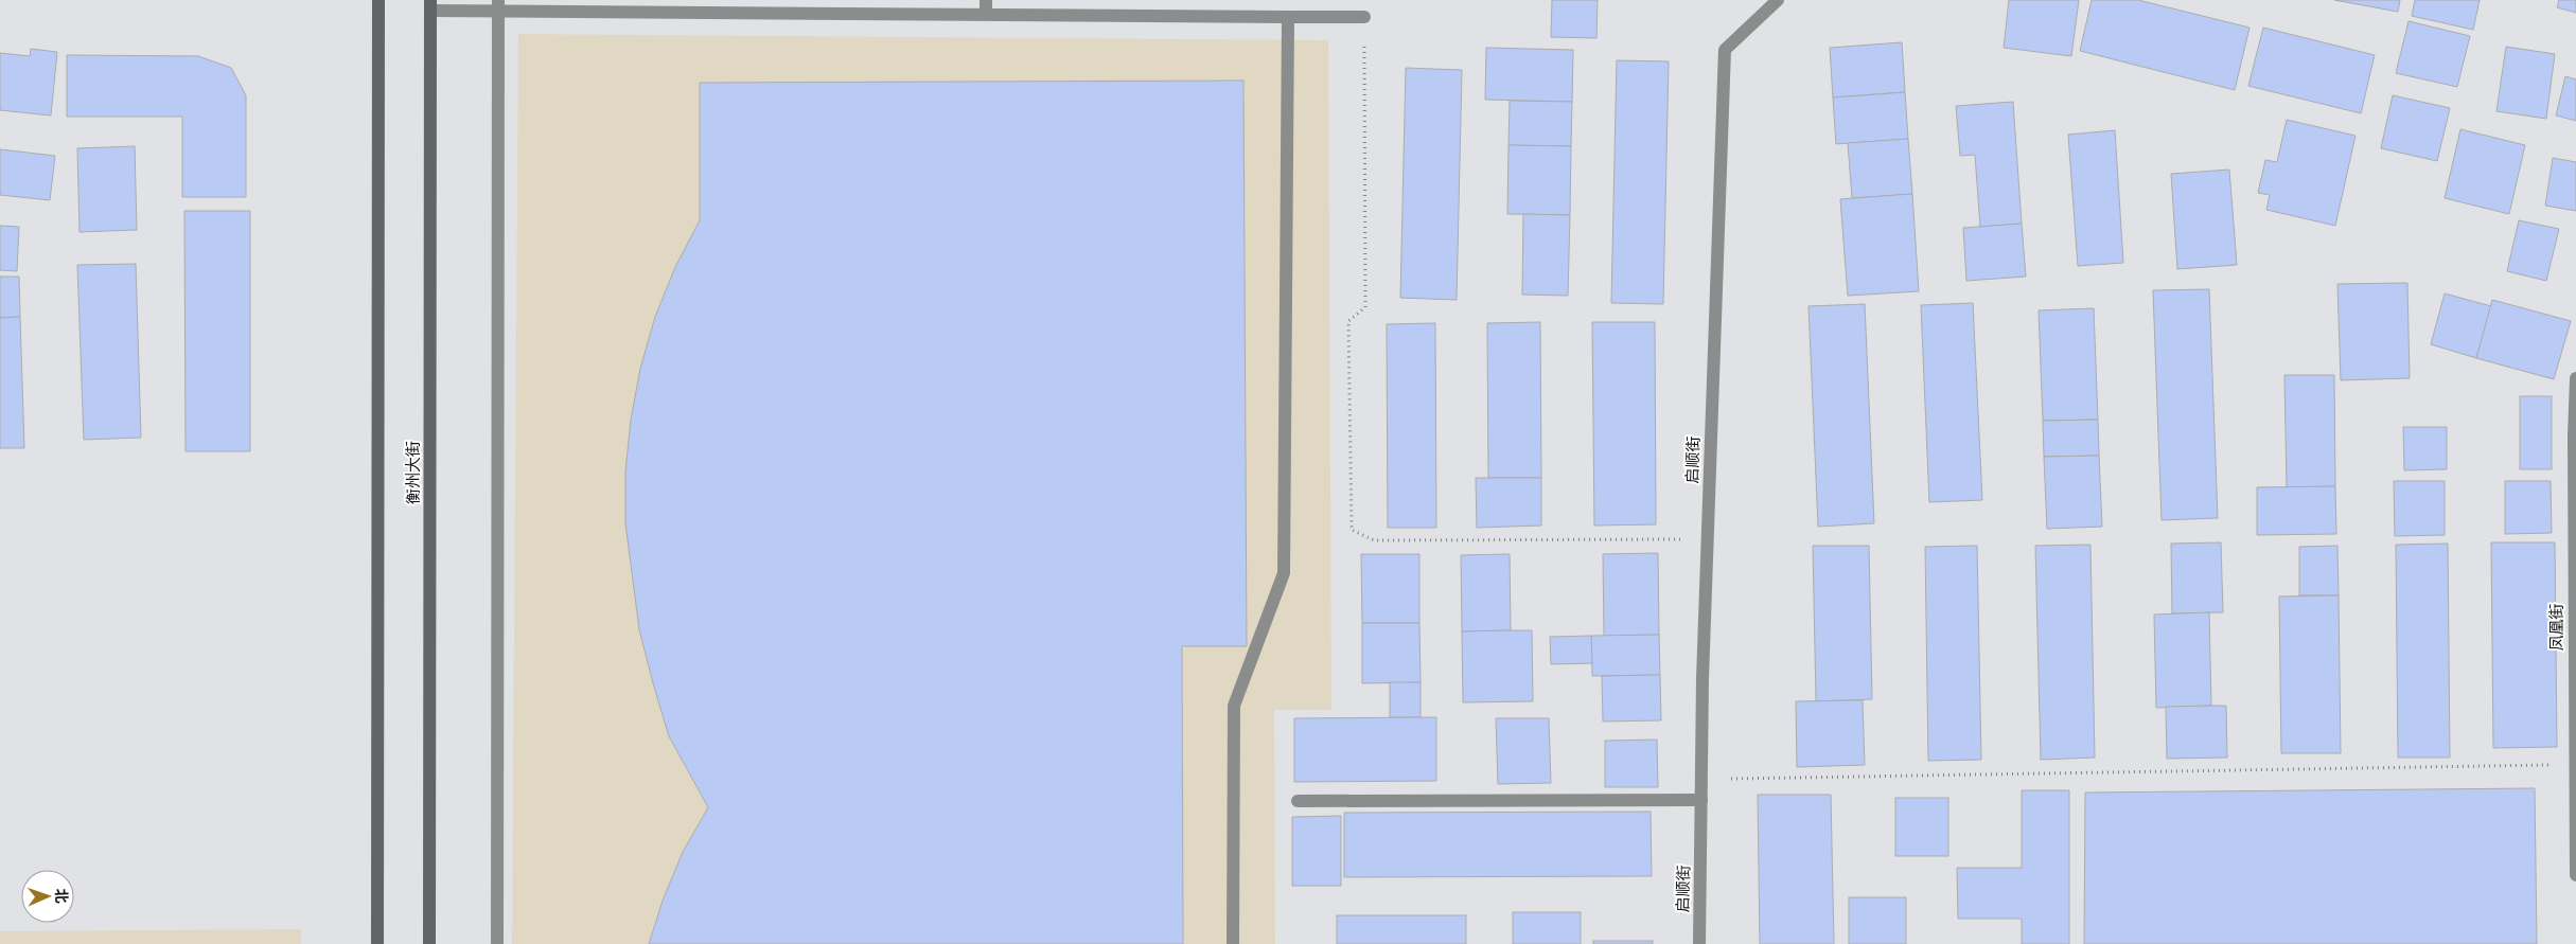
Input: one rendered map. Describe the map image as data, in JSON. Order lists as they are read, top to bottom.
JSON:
{
  "streets": {
    "main road": ["衡州大街"],
    "street": ["启顺街", "凤凰街"]
  },
  "north": "right"
}
